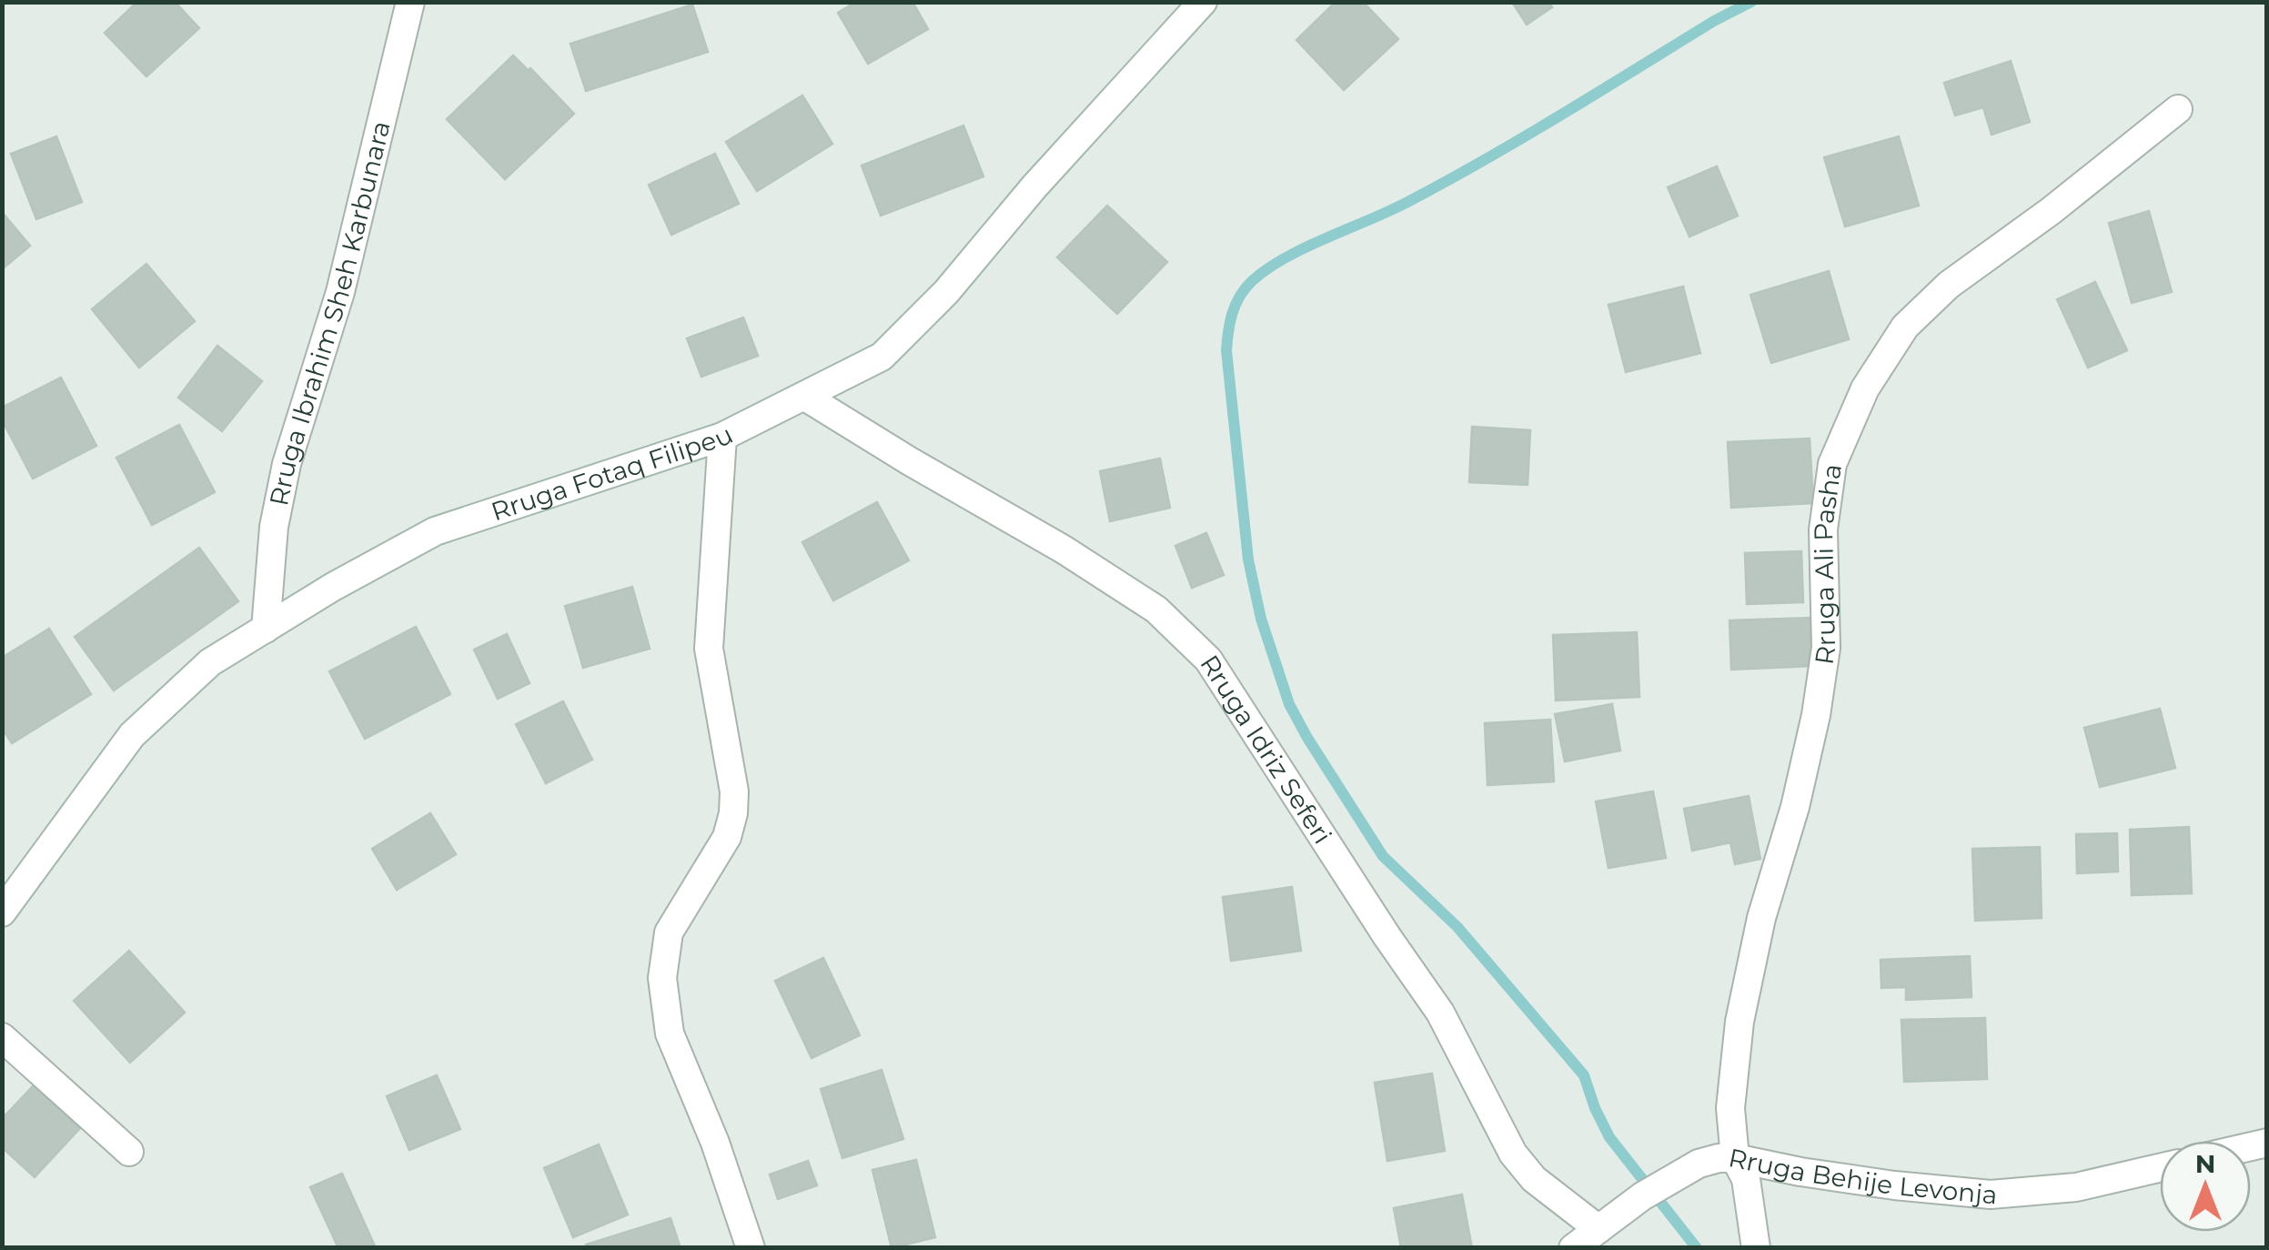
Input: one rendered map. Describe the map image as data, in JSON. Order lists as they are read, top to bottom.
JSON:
{
  "streets": {
    "street": [
      "Rruga Ibrahim Sheh Karbunara",
      "Rruga Fotaq Filipeu",
      "Rruga Ali Pasha",
      "Rruga Idriz Seferi",
      "Rruga Behije Levonja"
    ]
  },
  "crossings": [
    ["Rruga Ibrahim Sheh Karbunara", "Rruga Fotaq Filipeu"],
    ["Rruga Fotaq Filipeu", "Rruga Idriz Seferi"],
    ["Rruga Ali Pasha", "Rruga Behije Levonja"],
    ["Rruga Idriz Seferi", "Rruga Behije Levonja"]
  ],
  "north": "top"
}
